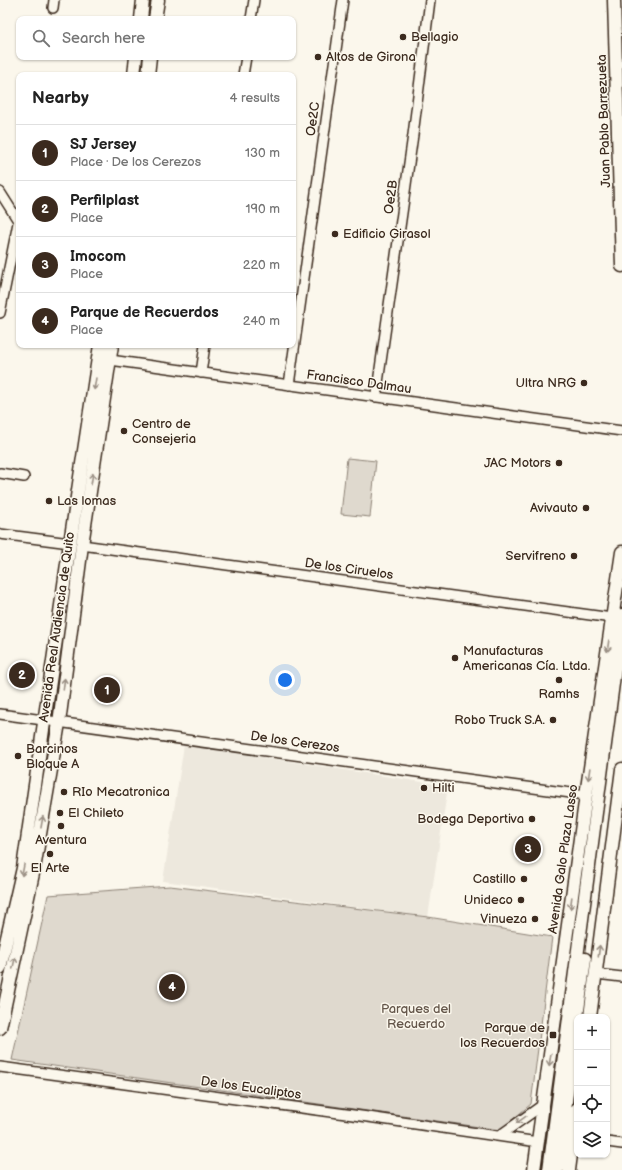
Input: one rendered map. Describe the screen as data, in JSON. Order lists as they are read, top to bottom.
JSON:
{
  "streets": {
    "main road": ["Juan Pablo Barrezueta", "Avenida Real Audiencia de Quito", "Avenida Galo Plaza Lasso"],
    "street": [
      "Oe2C",
      "Oe2B",
      "Francisco Dalmau",
      "De los Ciruelos",
      "De los Cerezos",
      "De los Eucaliptos"
    ]
  },
  "crossings": [
    ["Oe2C", "Francisco Dalmau"],
    ["Oe2B", "Francisco Dalmau"],
    ["Francisco Dalmau", "Avenida Real Audiencia de Quito"],
    ["De los Ciruelos", "Avenida Real Audiencia de Quito"],
    ["De los Ciruelos", "Avenida Galo Plaza Lasso"],
    ["Avenida Real Audiencia de Quito", "De los Cerezos"],
    ["De los Cerezos", "Avenida Galo Plaza Lasso"],
    ["Avenida Galo Plaza Lasso", "De los Eucaliptos"]
  ],
  "parks": ["Parques del Recuerdo"],
  "places": {
    "other": [
      "Bellagio",
      "Altos de Girona",
      "Edificio Girasol",
      "Ultra NRG",
      "Centro de Consejeria",
      "JAC Motors",
      "Las lomas",
      "Avivauto",
      "Servifreno",
      "Manufacturas Americanas Cía. Ltda.",
      "Ramhs",
      "Robo Truck S.A.",
      "Barcinos Bloque A",
      "Hilti",
      "RIo Mecatronica",
      "El Chileto",
      "Bodega Deportiva",
      "Aventura",
      "El Arte",
      "Castillo",
      "Unideco",
      "Vinueza"
    ],
    "transit": ["Parque de los Recuerdos"]
  },
  "page": {
    "search": "Search here",
    "heading": ["Nearby", "4 results"],
    "list": [
      {
        "mark": "1",
        "name": "SJ Jersey",
        "note": "Place · De los Cerezos",
        "value": "130 m"
      },
      {
        "mark": "2",
        "name": "Perfilplast",
        "note": "Place",
        "value": "190 m"
      },
      {
        "mark": "3",
        "name": "Imocom",
        "note": "Place",
        "value": "220 m"
      },
      {
        "mark": "4",
        "name": "Parque de Recuerdos",
        "note": "Place",
        "value": "240 m"
      }
    ],
    "pins": [
      "2",
      "1",
      "3",
      "4"
    ],
    "map_buttons": ["+", "−"]
  }
}
